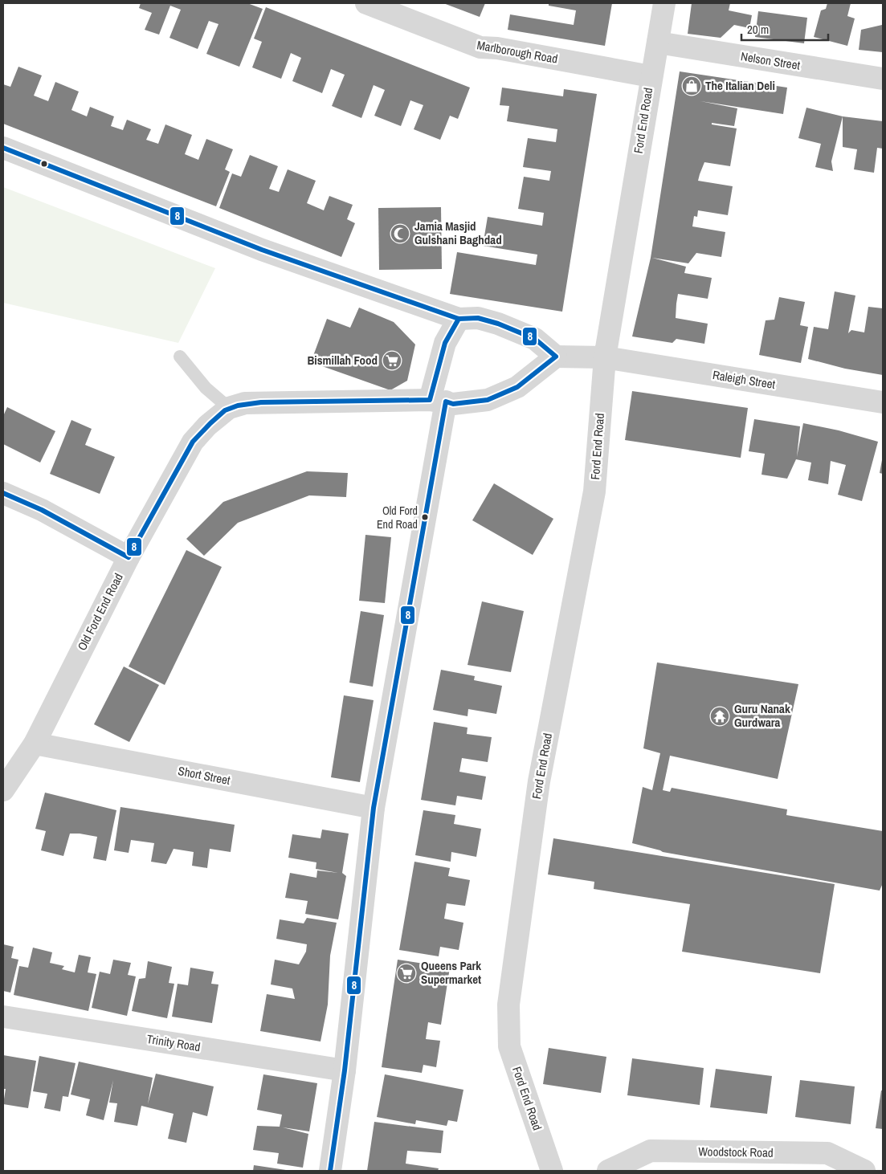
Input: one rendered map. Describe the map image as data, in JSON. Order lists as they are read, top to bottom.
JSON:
{
  "streets": {
    "street": [
      "Marlborough Road",
      "Nelson Street",
      "Ford End Road",
      "Raleigh Street",
      "Old Ford End Road",
      "Short Street",
      "Trinity Road",
      "Woodstock Road"
    ]
  },
  "crossings": [
    ["Marlborough Road", "Ford End Road"],
    ["Nelson Street", "Ford End Road"],
    ["Ford End Road", "Raleigh Street"],
    ["Old Ford End Road", "Short Street"]
  ],
  "places": {
    "shop": ["The Italian Deli"],
    "mosque": ["Jamia Masjid Gulshani Baghdad"],
    "supermarket": ["Bismillah Food", "Queens Park Supermarket"],
    "other": ["Old Ford End Road"],
    "temple": ["Guru Nanak Gurdwara"]
  },
  "lines": ["transit line 8"],
  "scale_bar": "20 m"
}
